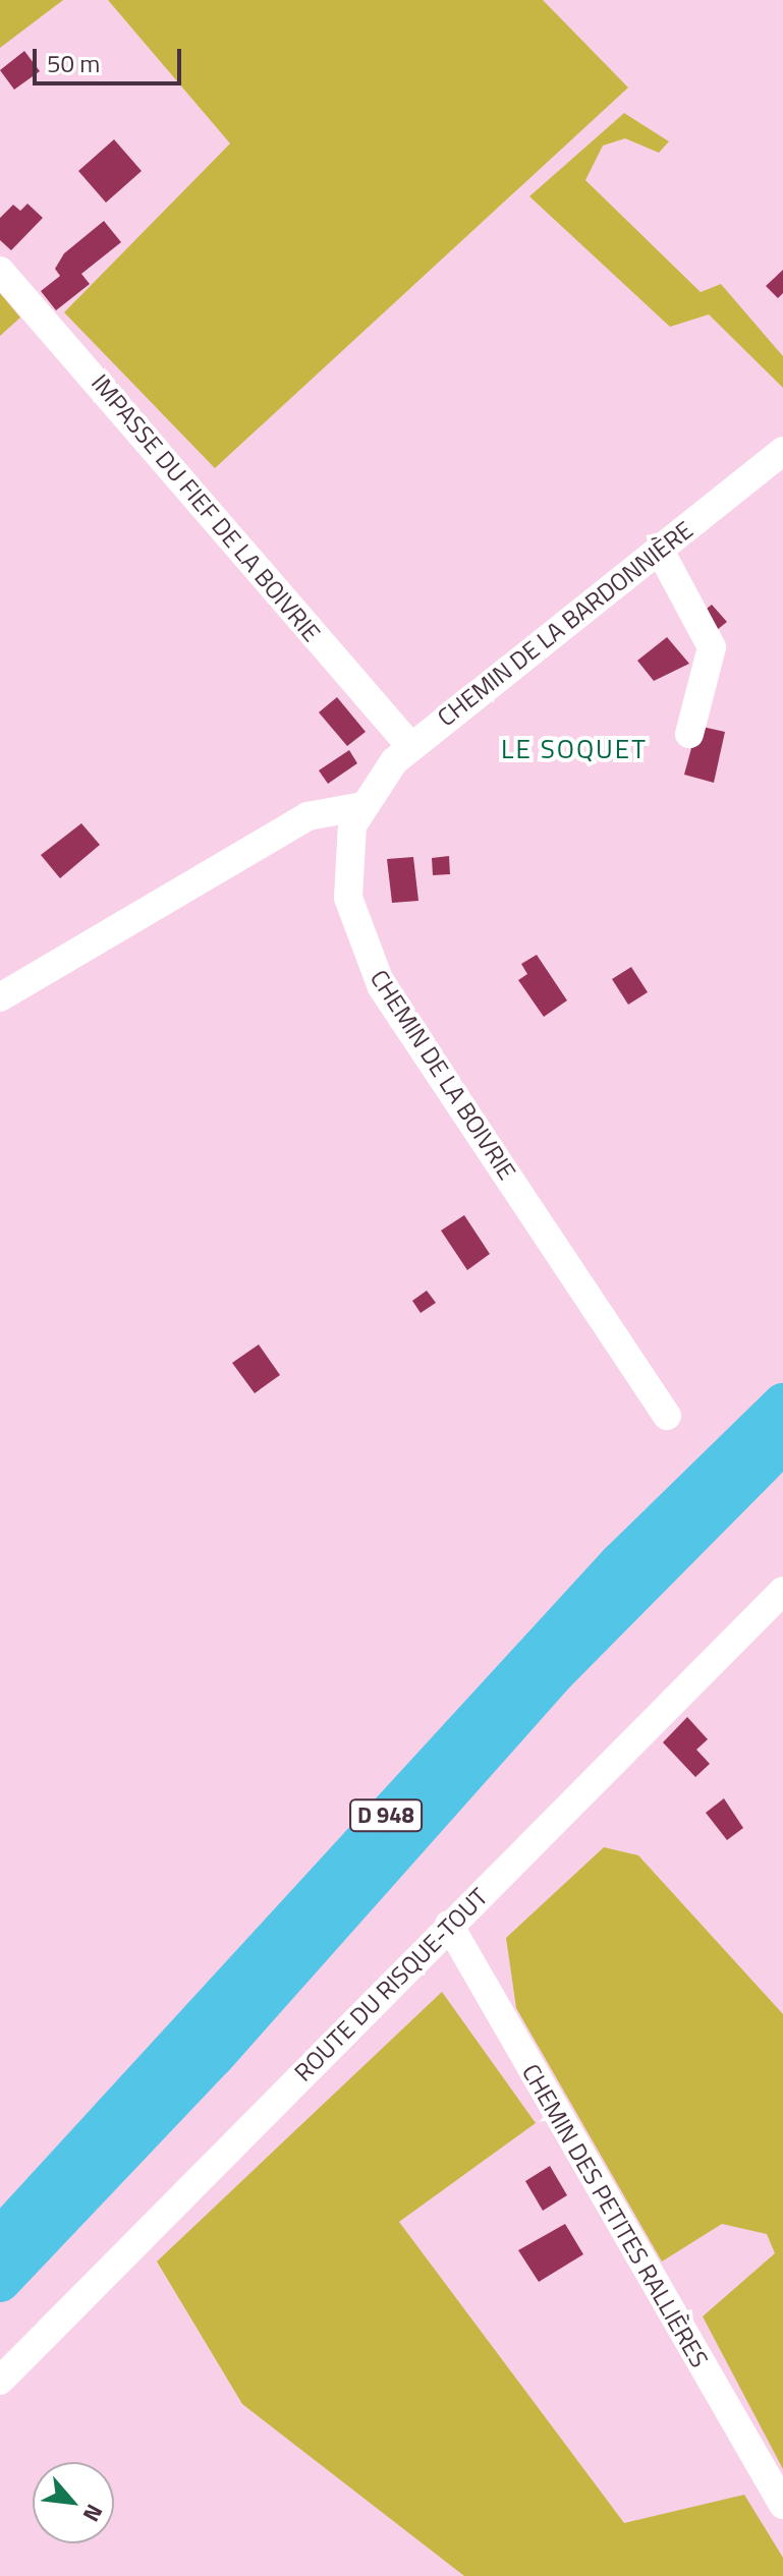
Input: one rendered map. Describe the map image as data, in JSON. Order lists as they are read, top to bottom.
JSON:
{
  "streets": {
    "highway": ["D 948"],
    "street": [
      "IMPASSE DU FIEF DE LA BOIVRIE",
      "CHEMIN DE LA BARDONNIÈRE",
      "CHEMIN DE LA BOIVRIE",
      "ROUTE DU RISQUE-TOUT",
      "CHEMIN DES PETITES RALLIÈRES"
    ]
  },
  "crossings": [
    ["IMPASSE DU FIEF DE LA BOIVRIE", "CHEMIN DE LA BARDONNIÈRE"],
    ["CHEMIN DE LA BARDONNIÈRE", "CHEMIN DE LA BOIVRIE"],
    ["ROUTE DU RISQUE-TOUT", "CHEMIN DES PETITES RALLIÈRES"]
  ],
  "districts": ["LE SOQUET"],
  "scale_bar": "50 m",
  "north": "bottom right"
}
